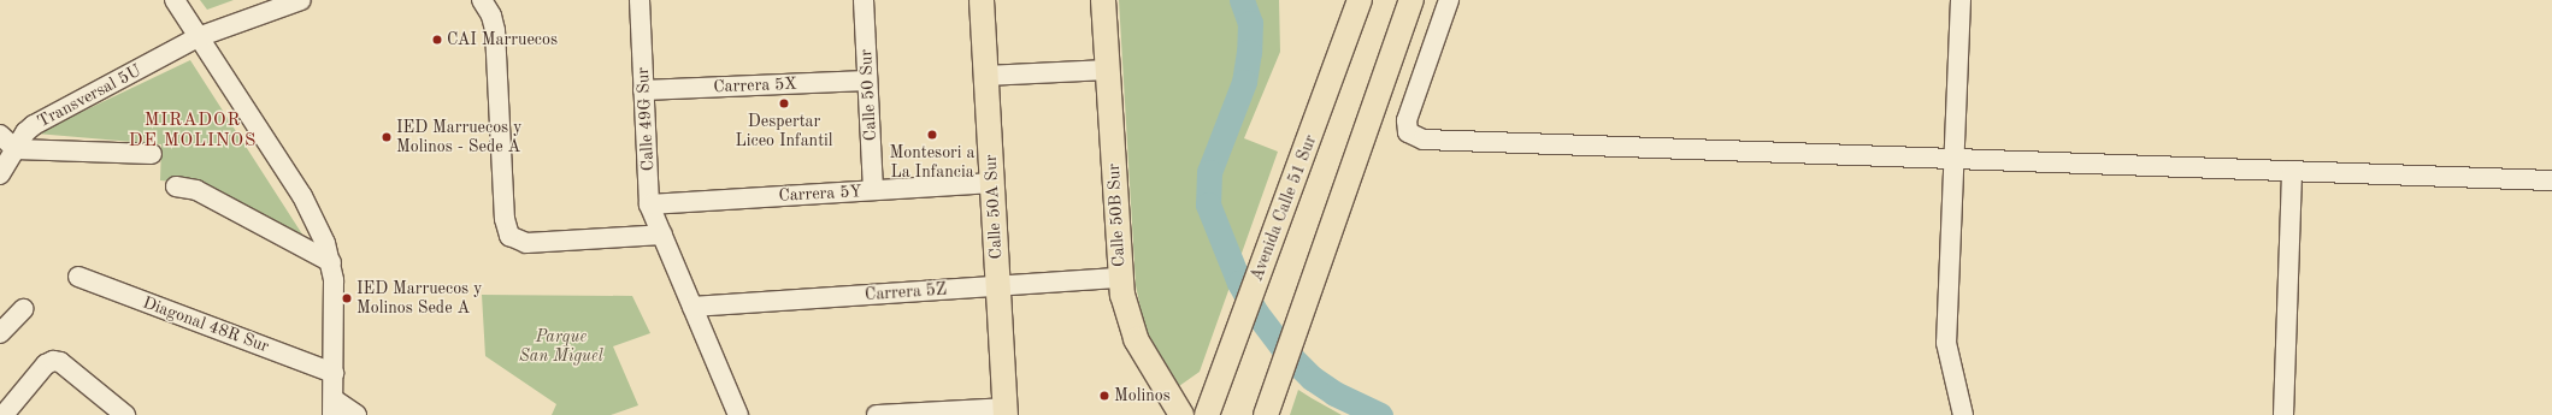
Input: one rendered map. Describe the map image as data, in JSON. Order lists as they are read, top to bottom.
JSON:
{
  "streets": {
    "main road": ["Calle 50A Sur", "Avenida Calle 51 Sur", "Calle 50B Sur"],
    "street": [
      "Carrera 5X",
      "Calle 50 Sur",
      "Transversal 5U",
      "Calle 49G Sur",
      "Carrera 5Y",
      "Carrera 5Z",
      "Diagonal 48R Sur"
    ]
  },
  "crossings": [
    ["Carrera 5X", "Calle 50 Sur"],
    ["Carrera 5X", "Calle 49G Sur"],
    ["Calle 50 Sur", "Carrera 5Y"],
    ["Calle 49G Sur", "Carrera 5Y"],
    ["Calle 49G Sur", "Carrera 5Z"],
    ["Carrera 5Y", "Calle 50A Sur"],
    ["Calle 50A Sur", "Carrera 5Z"],
    ["Calle 50B Sur", "Carrera 5Z"]
  ],
  "districts": ["MIRADOR DE MOLINOS"],
  "parks": ["Parque San Miguel"],
  "places": [
    "CAI Marruecos",
    "Despertar Liceo Infantil",
    "Montesori a La Infancia",
    "IED Marruecos y Molinos - Sede A",
    "IED Marruecos y Molinos Sede A",
    "Molinos"
  ]
}
